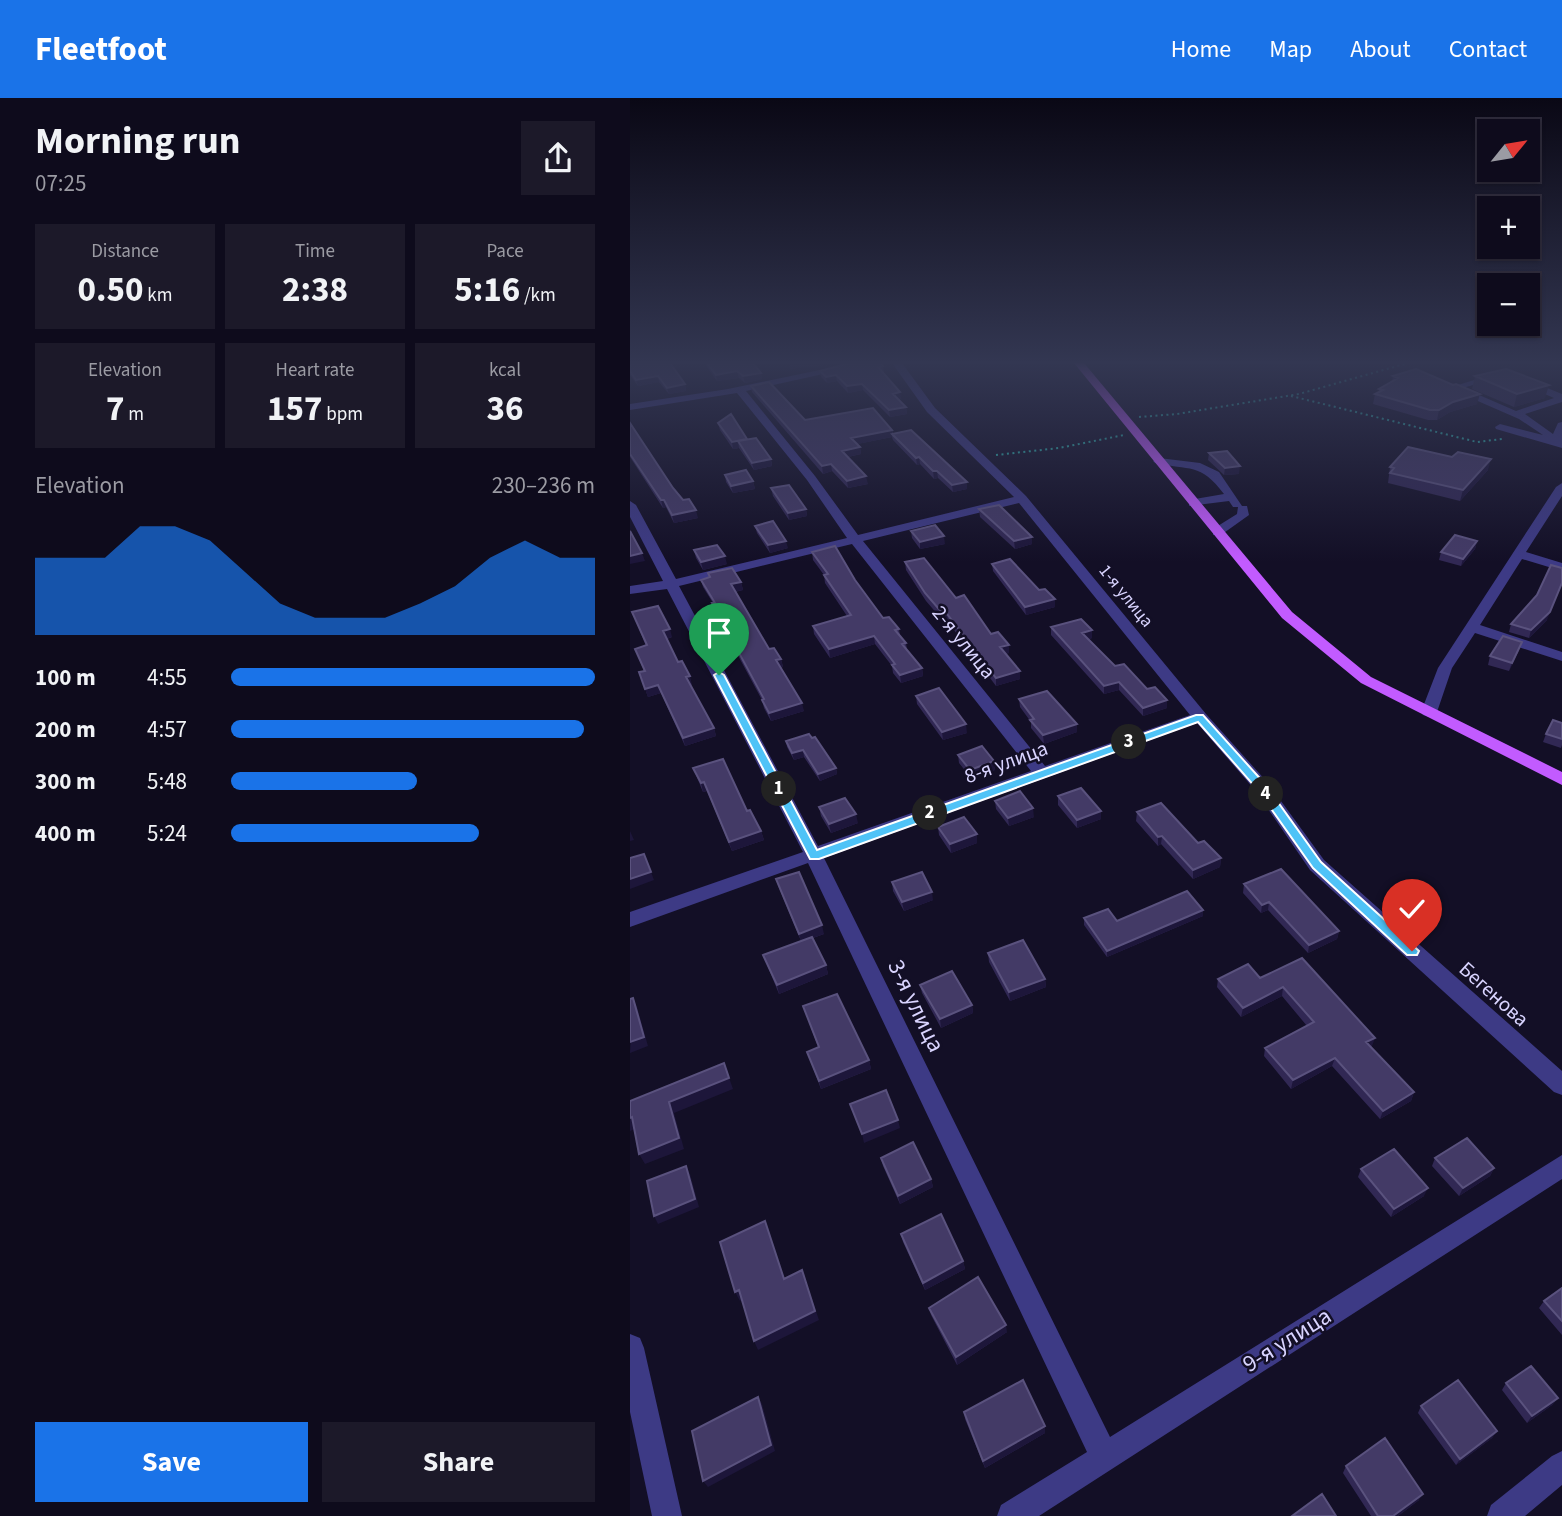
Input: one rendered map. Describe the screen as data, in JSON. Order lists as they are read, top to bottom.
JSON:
{
  "streets": {
    "street": [
      "1-я улица",
      "2-я улица",
      "8-я улица",
      "Бегенова",
      "3-я улица",
      "9-я улица"
    ]
  },
  "crossings": [
    ["1-я улица", "8-я улица"],
    ["1-я улица", "Бегенова"],
    ["2-я улица", "8-я улица"],
    ["8-я улица", "Бегенова"],
    ["8-я улица", "3-я улица"],
    ["3-я улица", "9-я улица"]
  ],
  "north": "top right",
  "page": {
    "header": "Fleetfoot",
    "nav": [
      "Home",
      "Map",
      "About",
      "Contact"
    ],
    "heading": ["Morning run", "07:25"],
    "map_buttons": ["+", "−"],
    "stats": [
      ["Distance", "0.50 km"],
      ["Time", "2:38"],
      ["Pace", "5:16 /km"],
      ["Elevation", "7 m"],
      ["Heart rate", "157 bpm"],
      ["kcal", "36"]
    ],
    "chart": ["Elevation", "230–236 m"],
    "list": [
      {
        "name": "100 m",
        "note": "4:55"
      },
      {
        "name": "200 m",
        "note": "4:57"
      },
      {
        "name": "300 m",
        "note": "5:48"
      },
      {
        "name": "400 m",
        "note": "5:24"
      }
    ],
    "pins": [
      "3",
      "1",
      "4",
      "2"
    ],
    "buttons": ["Save", "Share"]
  }
}
